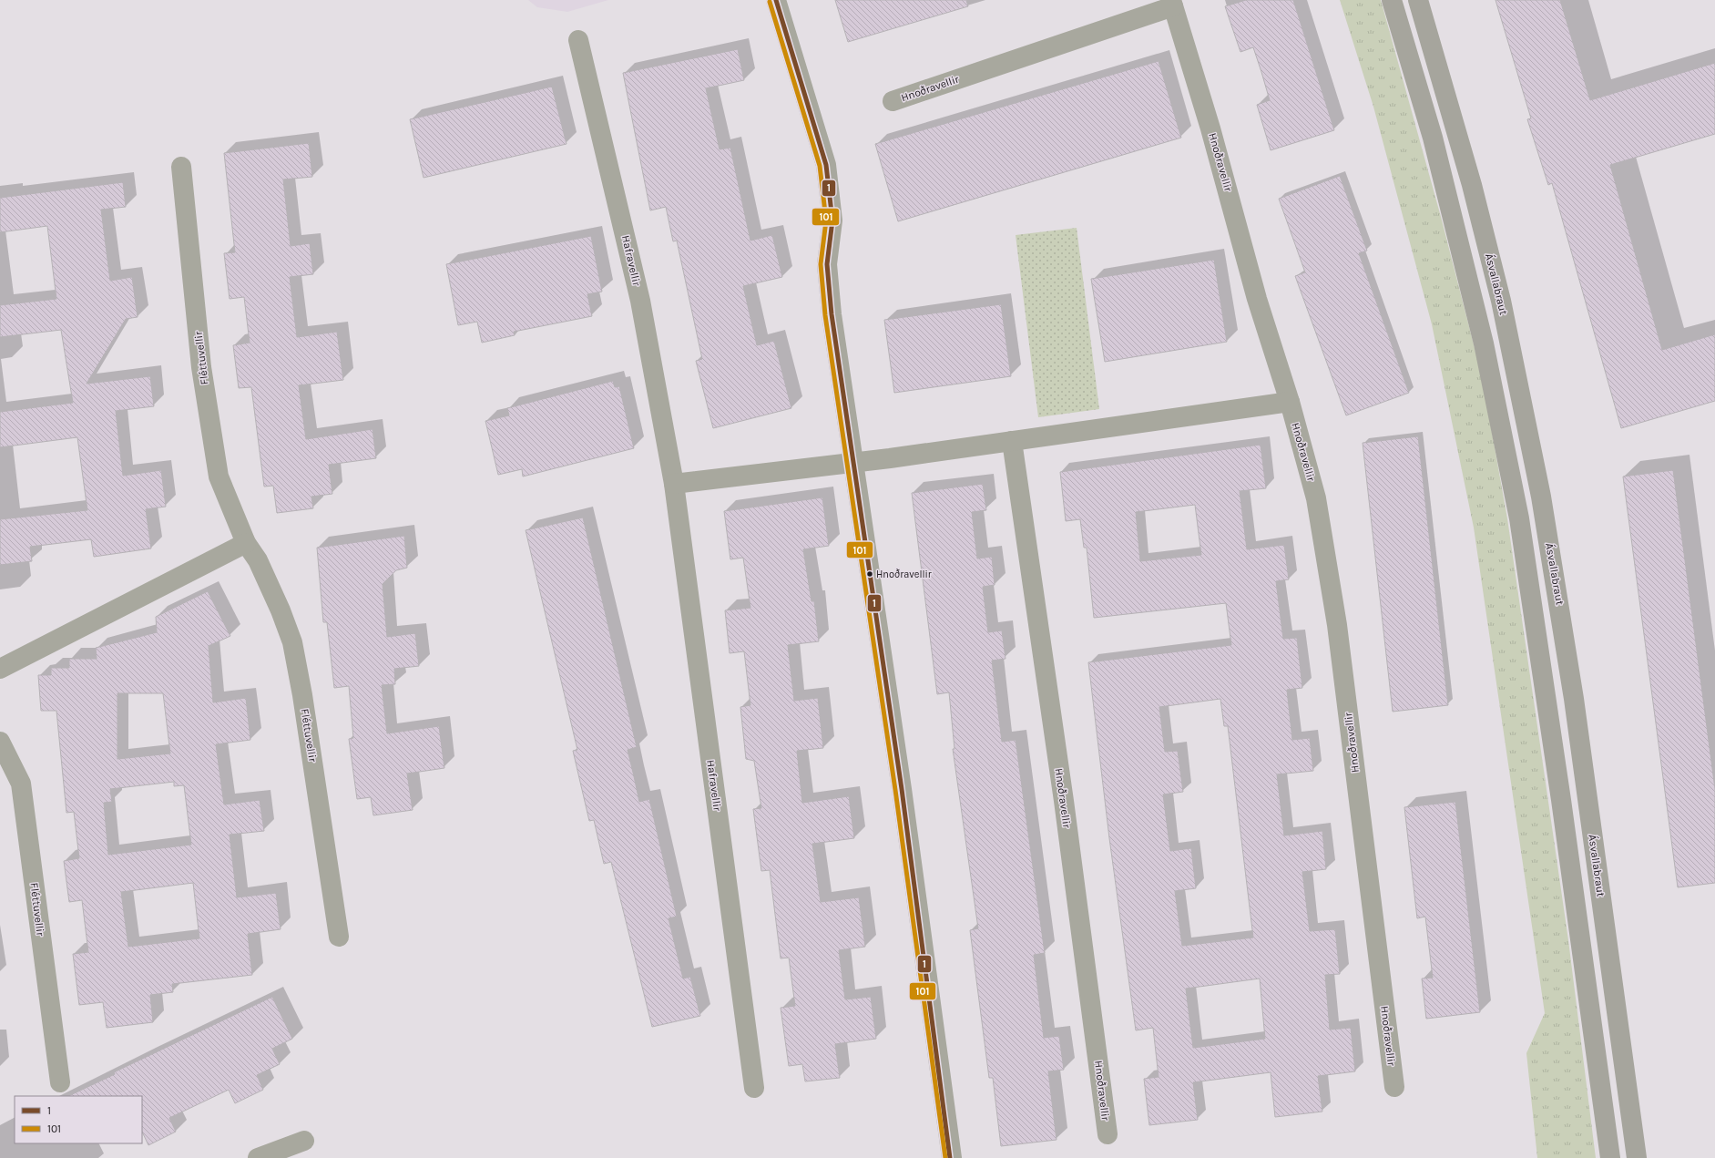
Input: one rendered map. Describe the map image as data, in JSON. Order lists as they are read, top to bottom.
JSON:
{
  "streets": {
    "main road": ["Ásvallabraut"],
    "street": ["Hnoðravellir", "Hafravellir", "Fléttuvellir"]
  },
  "places": ["Hnoðravellir"],
  "lines": ["transit line 1", "transit line 101"],
  "legend": ["1", "101"]
}
